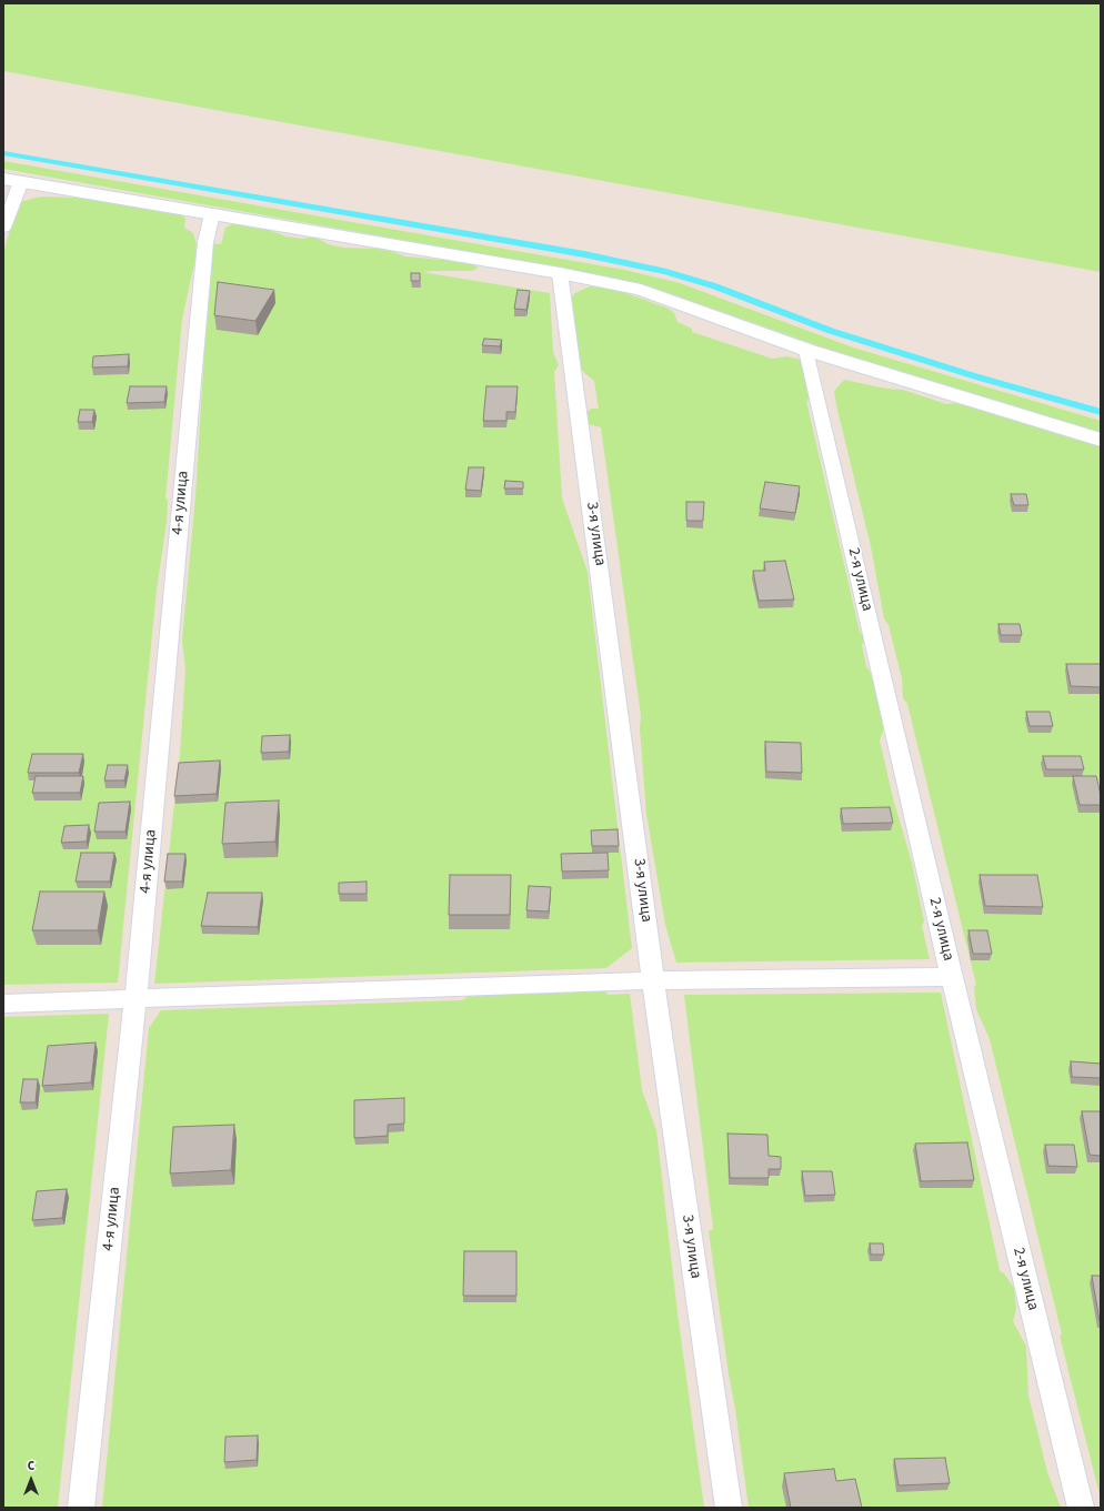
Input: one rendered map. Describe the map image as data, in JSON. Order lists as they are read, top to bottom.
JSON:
{
  "streets": {
    "lane": ["4-я улица", "3-я улица", "2-я улица"]
  },
  "north": "top"
}
